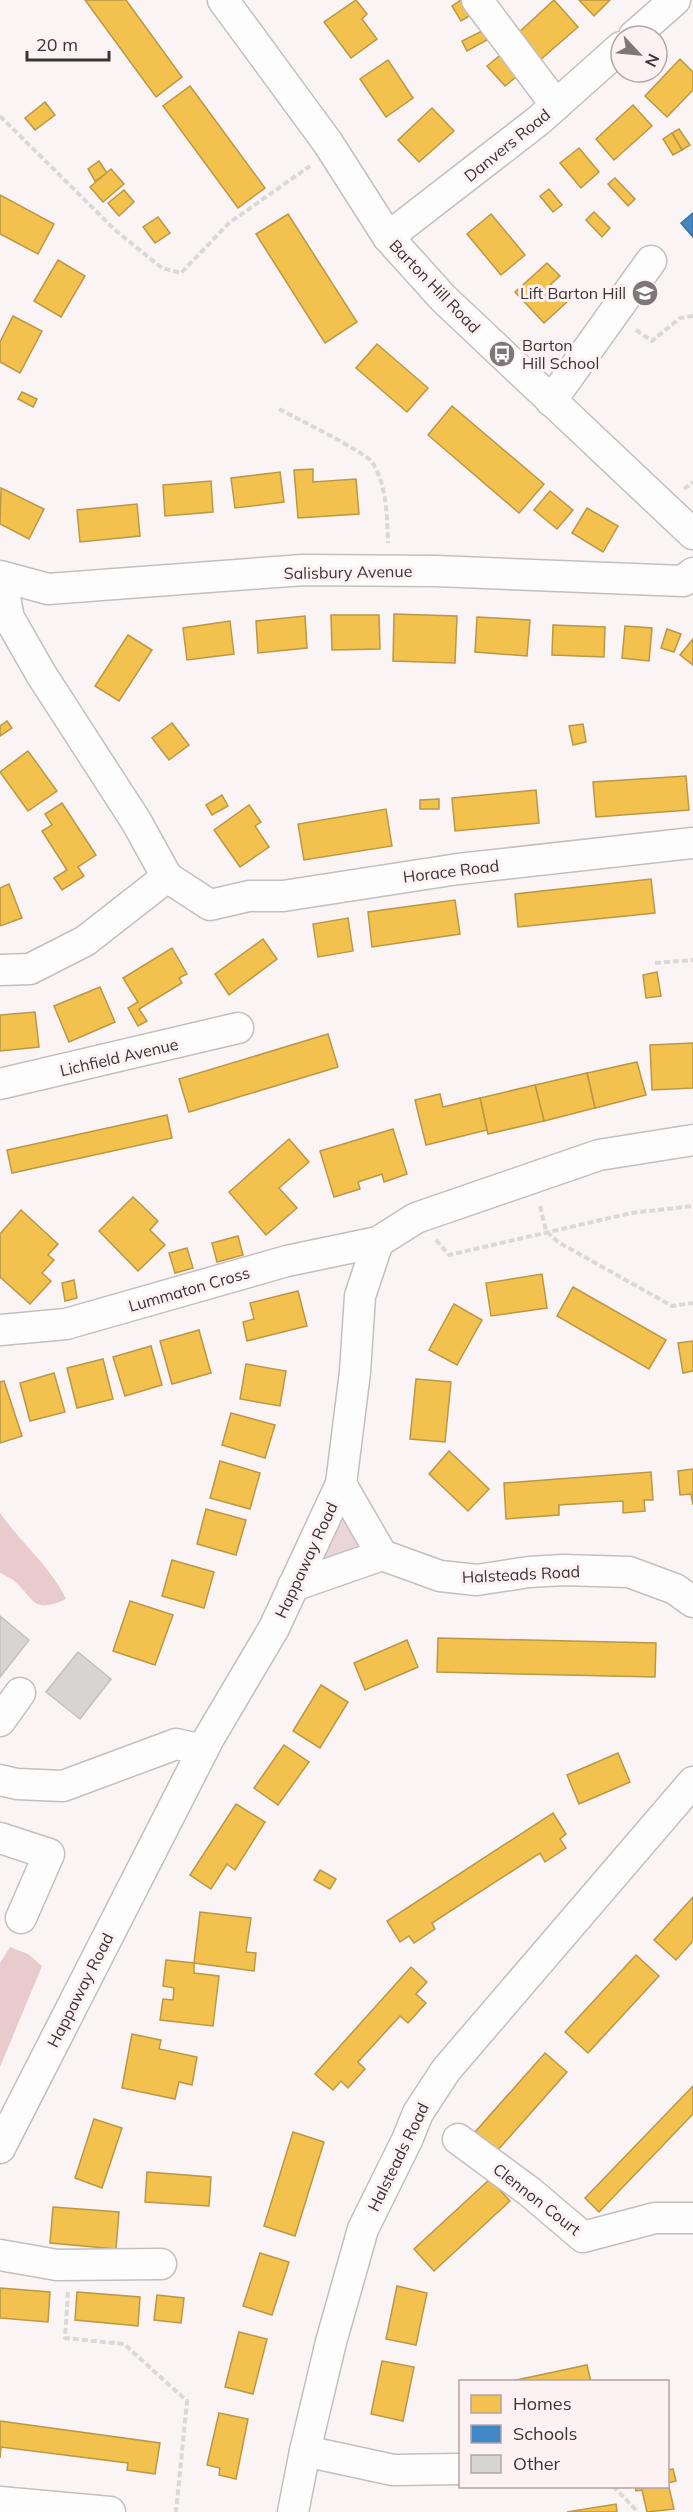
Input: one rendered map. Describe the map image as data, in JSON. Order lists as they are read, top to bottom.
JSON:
{
  "streets": {
    "street": [
      "Danvers Road",
      "Barton Hill Road",
      "Salisbury Avenue",
      "Horace Road",
      "Lichfield Avenue",
      "Lummaton Cross",
      "Happaway Road",
      "Halsteads Road",
      "Clennon Court"
    ]
  },
  "crossings": [
    ["Danvers Road", "Barton Hill Road"],
    ["Salisbury Avenue", "Horace Road"],
    ["Lummaton Cross", "Happaway Road"]
  ],
  "places": {
    "school or university": ["Lift Barton Hill"],
    "bus stop": ["Barton Hill School"]
  },
  "legend": ["Homes", "Schools", "Other"],
  "scale_bar": "20 m",
  "north": "bottom right"
}
